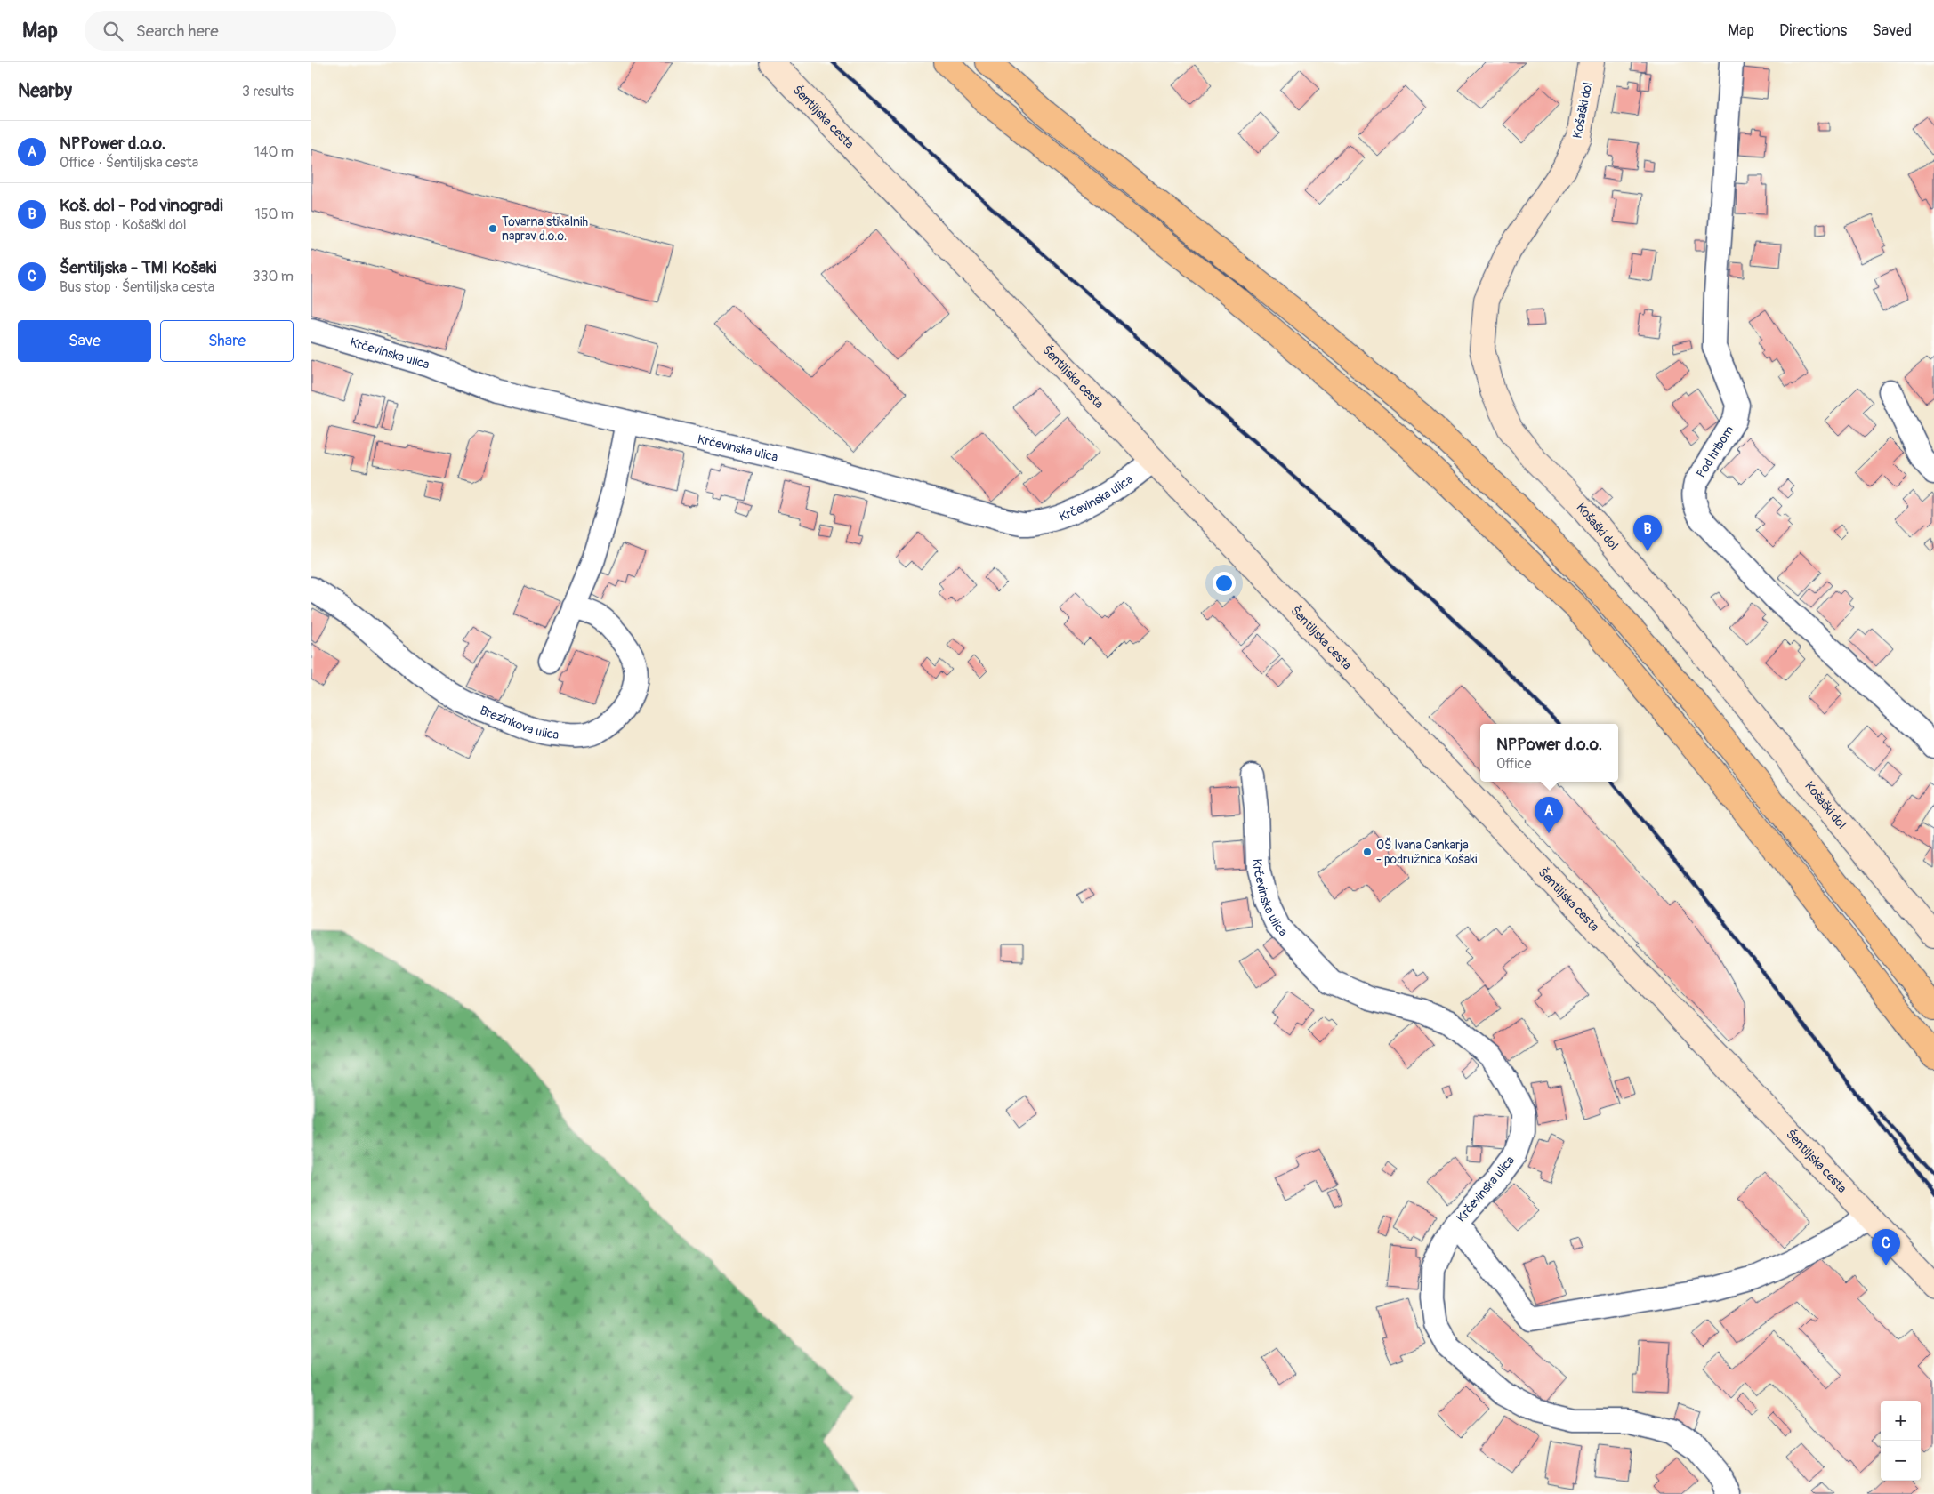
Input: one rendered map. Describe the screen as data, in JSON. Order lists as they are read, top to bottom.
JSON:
{
  "streets": {
    "street": [
      "Košaški dol",
      "Šentiljska cesta",
      "Krčevinska ulica",
      "Pod hribom",
      "Brezinkova ulica"
    ]
  },
  "crossings": [
    ["Šentiljska cesta", "Krčevinska ulica"]
  ],
  "places": ["Tovarna stikalnih naprav d.o.o.", "OŠ Ivana Cankarja - podružnica Košaki"],
  "page": {
    "header": "Map",
    "search": "Search here",
    "nav": ["Map", "Directions", "Saved"],
    "heading": ["Nearby", "3 results"],
    "list": [
      {
        "mark": "A",
        "name": "NPPower d.o.o.",
        "note": "Office · Šentiljska cesta",
        "value": "140 m"
      },
      {
        "mark": "B",
        "name": "Koš. dol - Pod vinogradi",
        "note": "Bus stop · Košaški dol",
        "value": "150 m"
      },
      {
        "mark": "C",
        "name": "Šentiljska - TMI Košaki",
        "note": "Bus stop · Šentiljska cesta",
        "value": "330 m"
      }
    ],
    "buttons": ["Save", "Share"],
    "pins": ["B", "A", "C"],
    "popup": ["NPPower d.o.o.", "Office"],
    "map_buttons": ["+", "−"]
  }
}
